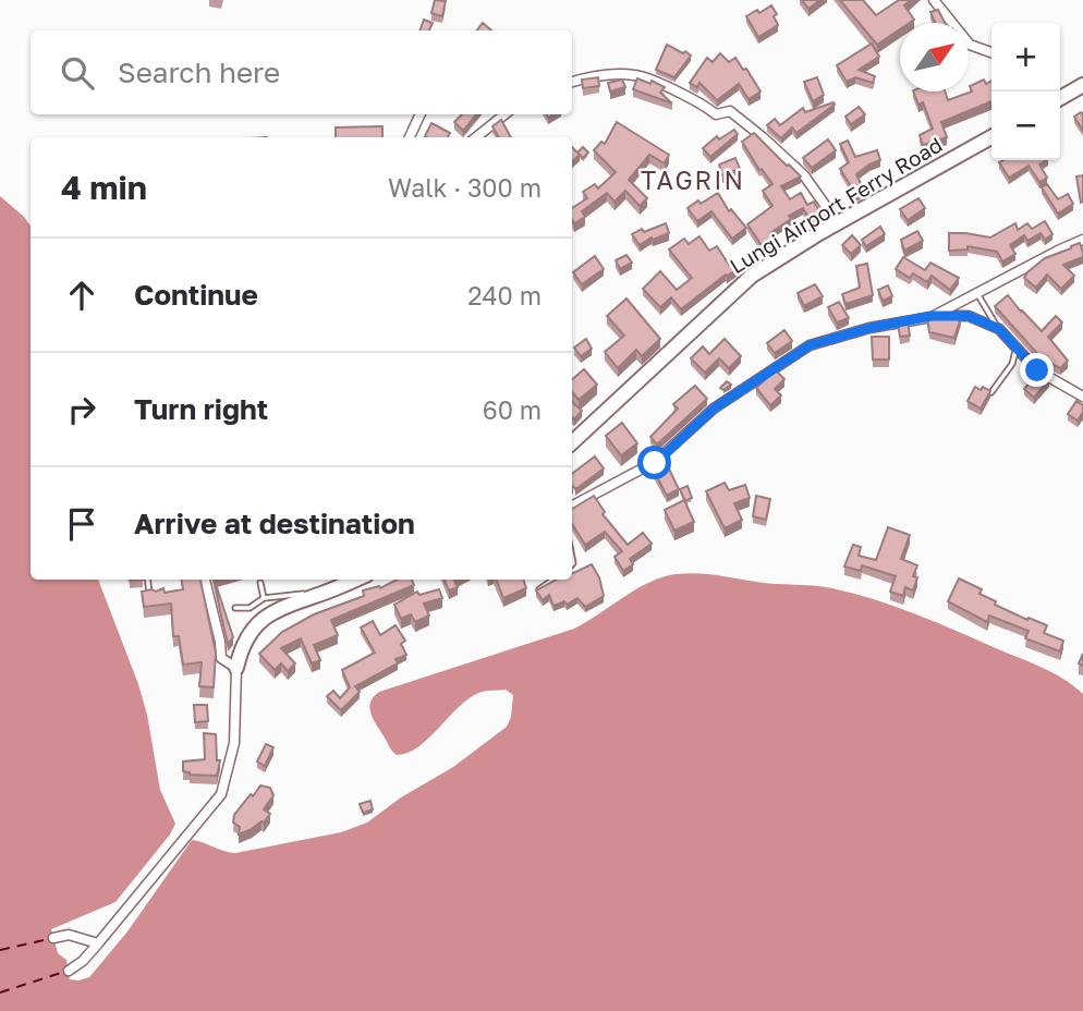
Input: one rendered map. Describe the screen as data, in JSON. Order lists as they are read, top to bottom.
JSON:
{
  "streets": {
    "main road": ["Lungi Airport Ferry Road"]
  },
  "districts": ["TAGRIN"],
  "north": "top right",
  "page": {
    "map_buttons": ["+", "−"],
    "search": "Search here",
    "heading": ["4 min", "Walk · 300 m"],
    "list": [
      ["Continue", "240 m"],
      ["Turn right", "60 m"],
      "Arrive at destination"
    ]
  }
}
